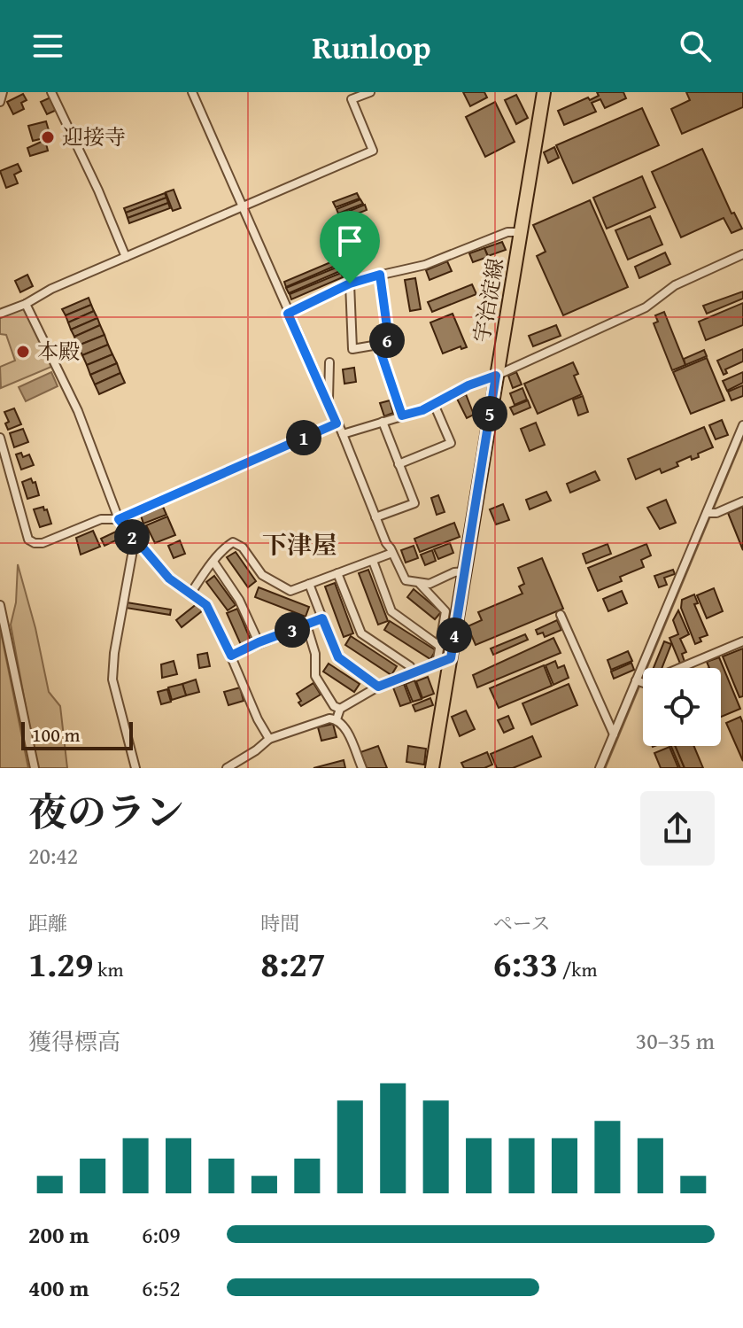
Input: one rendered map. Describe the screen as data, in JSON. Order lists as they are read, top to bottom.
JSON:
{
  "streets": {
    "main road": ["宇治淀線"]
  },
  "districts": ["下津屋"],
  "places": ["迎接寺", "本殿"],
  "scale_bar": "100 m",
  "page": {
    "header": "Runloop",
    "pins": [
      "6",
      "5",
      "1",
      "2",
      "3",
      "4"
    ],
    "scale": "100 m",
    "heading": ["夜のラン", "20:42"],
    "stats": [
      ["距離", "1.29 km"],
      ["時間", "8:27"],
      ["ペース", "6:33 /km"]
    ],
    "chart": ["獲得標高", "30–35 m"],
    "list": [
      {
        "name": "200 m",
        "note": "6:09"
      },
      {
        "name": "400 m",
        "note": "6:52"
      }
    ]
  }
}
